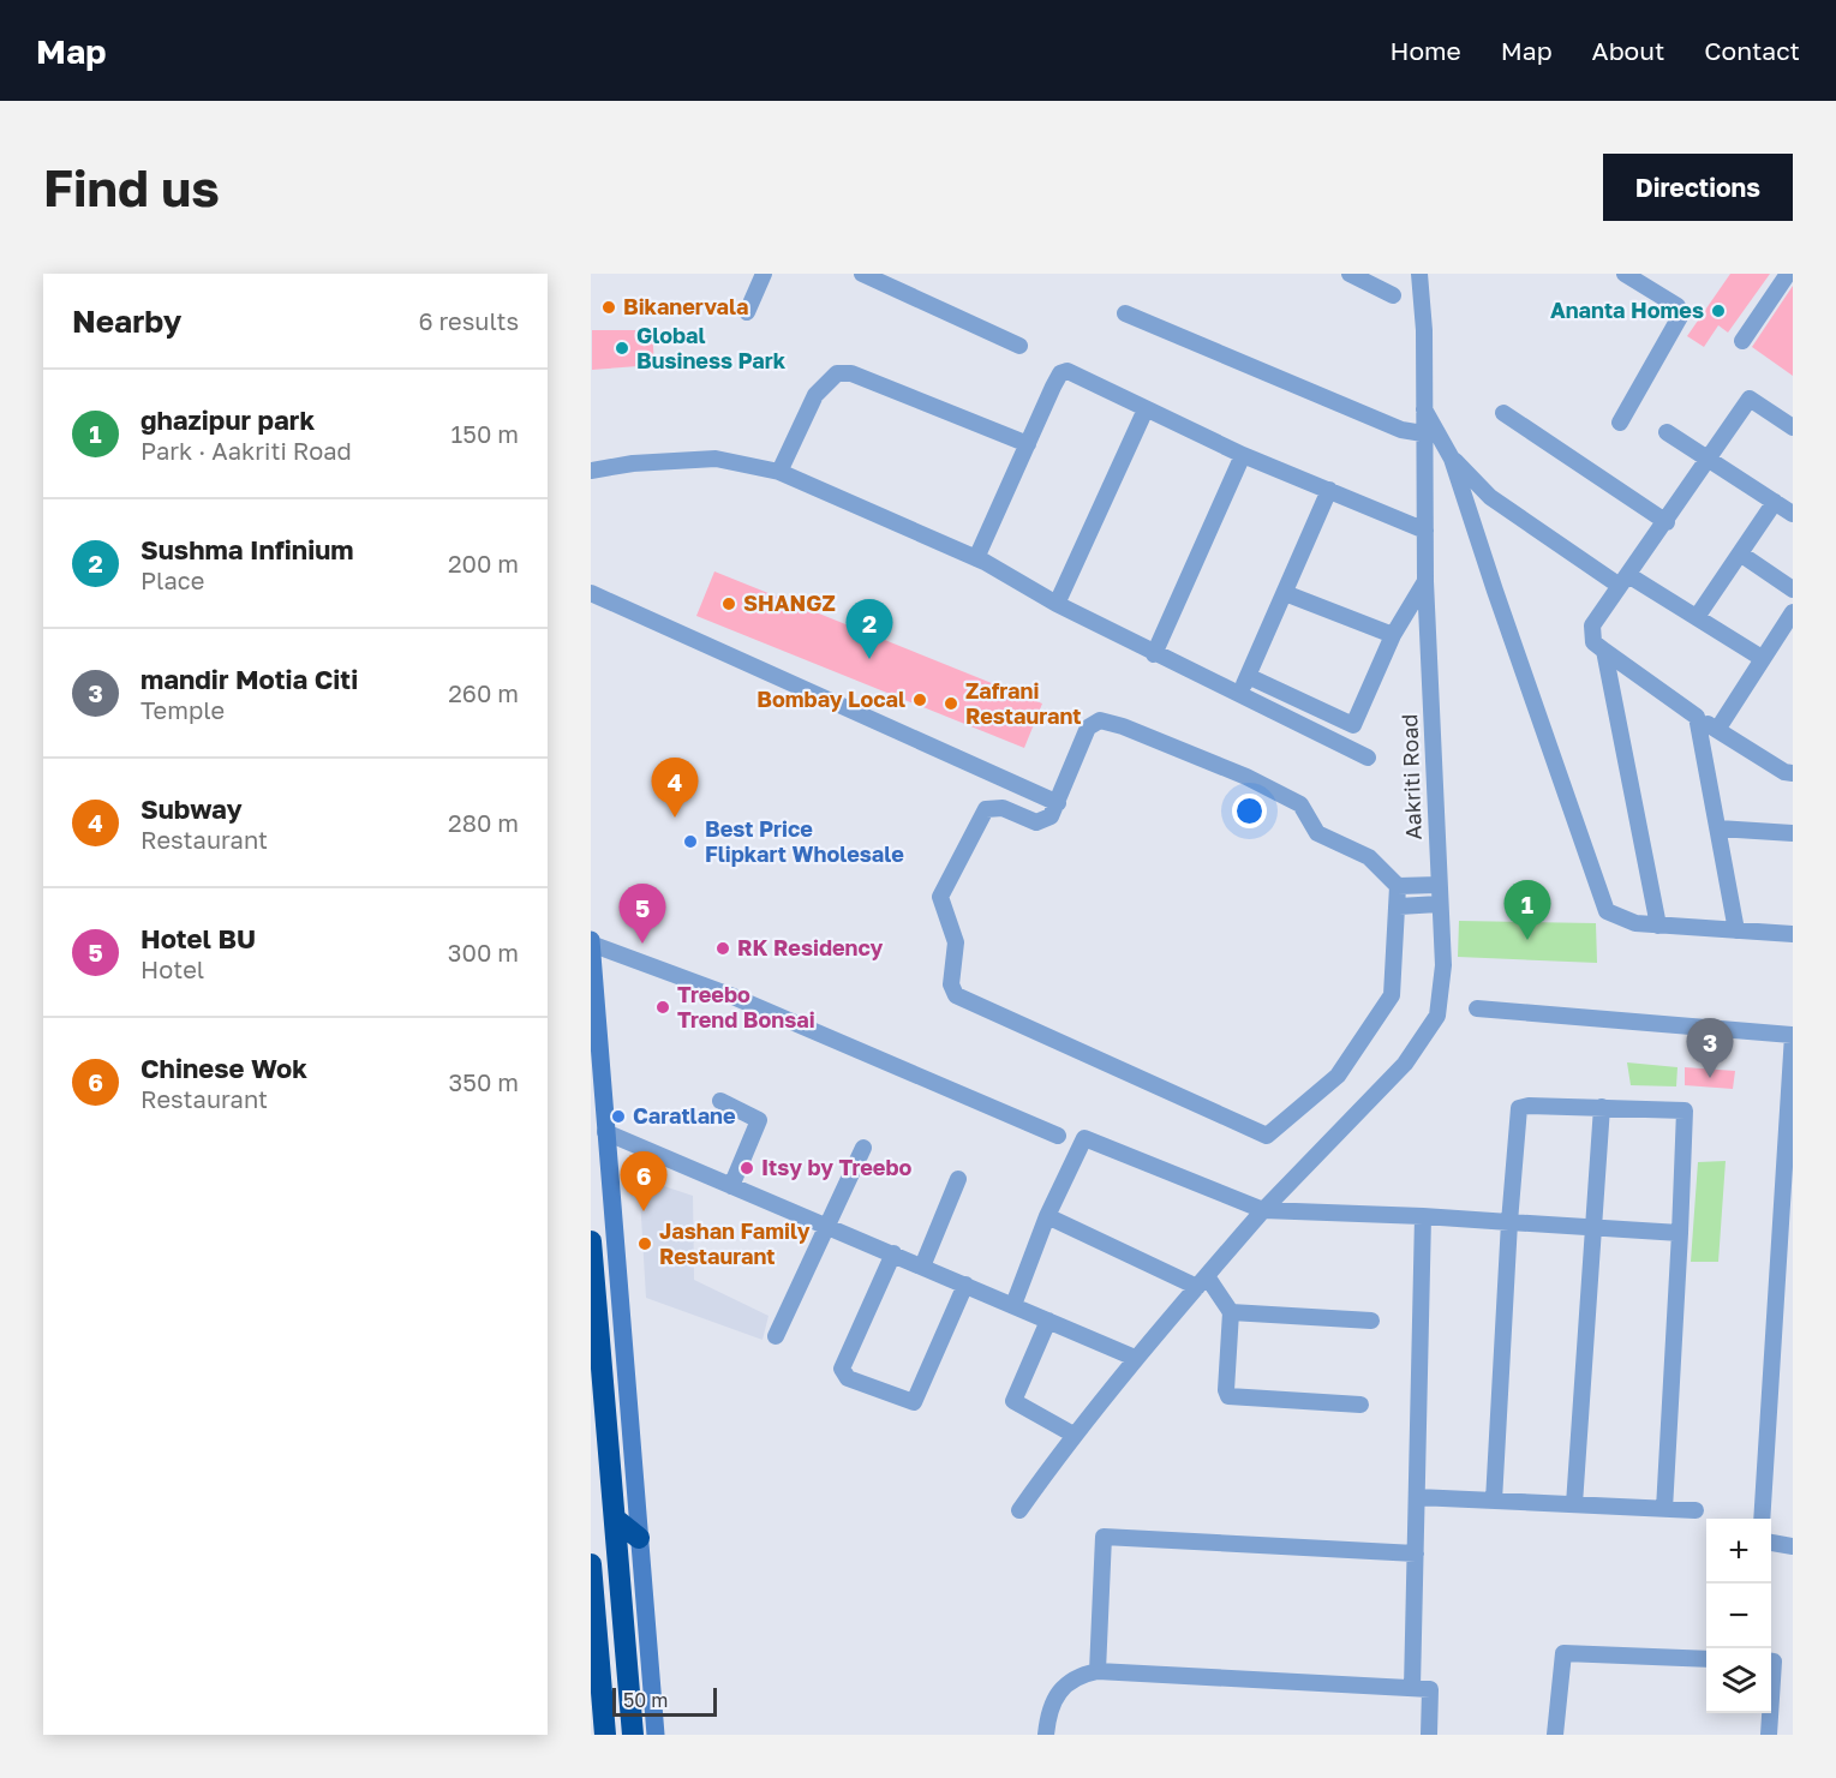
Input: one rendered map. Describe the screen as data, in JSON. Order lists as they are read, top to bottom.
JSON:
{
  "streets": {
    "street": ["Aakriti Road"]
  },
  "places": [
    "Bikanervala",
    "Ananta Homes",
    "Global Business Park",
    "SHANGZ",
    "Bombay Local",
    "Zafrani Restaurant",
    "Best Price Flipkart Wholesale",
    "RK Residency",
    "Treebo Trend Bonsai",
    "Caratlane",
    "Itsy by Treebo",
    "Jashan Family Restaurant"
  ],
  "scale_bar": "50 m",
  "page": {
    "header": "Map",
    "nav": [
      "Home",
      "Map",
      "About",
      "Contact"
    ],
    "buttons": "Directions",
    "title": "Find us",
    "heading": ["Nearby", "6 results"],
    "list": [
      {
        "mark": "1",
        "name": "ghazipur park",
        "note": "Park · Aakriti Road",
        "value": "150 m"
      },
      {
        "mark": "2",
        "name": "Sushma Infinium",
        "note": "Place",
        "value": "200 m"
      },
      {
        "mark": "3",
        "name": "mandir Motia Citi",
        "note": "Temple",
        "value": "260 m"
      },
      {
        "mark": "4",
        "name": "Subway",
        "note": "Restaurant",
        "value": "280 m"
      },
      {
        "mark": "5",
        "name": "Hotel BU",
        "note": "Hotel",
        "value": "300 m"
      },
      {
        "mark": "6",
        "name": "Chinese Wok",
        "note": "Restaurant",
        "value": "350 m"
      }
    ],
    "pins": [
      "2",
      "4",
      "1",
      "5",
      "3",
      "6"
    ],
    "map_buttons": ["+", "−"],
    "scale": "50 m"
  }
}
